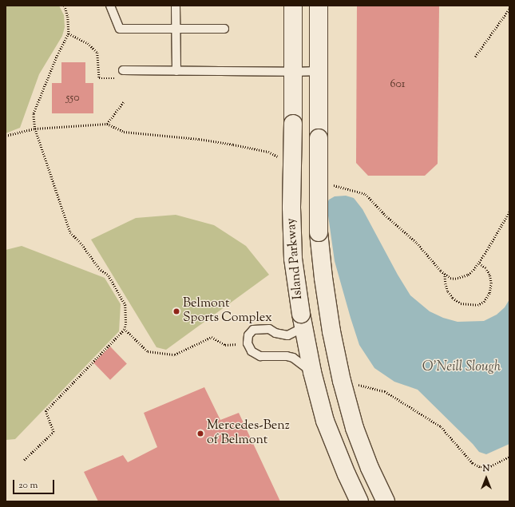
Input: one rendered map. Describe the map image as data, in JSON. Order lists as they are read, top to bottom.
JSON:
{
  "streets": {
    "street": ["Island Parkway"]
  },
  "water": ["O'Neill Slough"],
  "places": ["Belmont Sports Complex", "Mercedes-Benz of Belmont"],
  "house_numbers": ["601", "550"],
  "scale_bar": "20 m",
  "north": "top"
}
